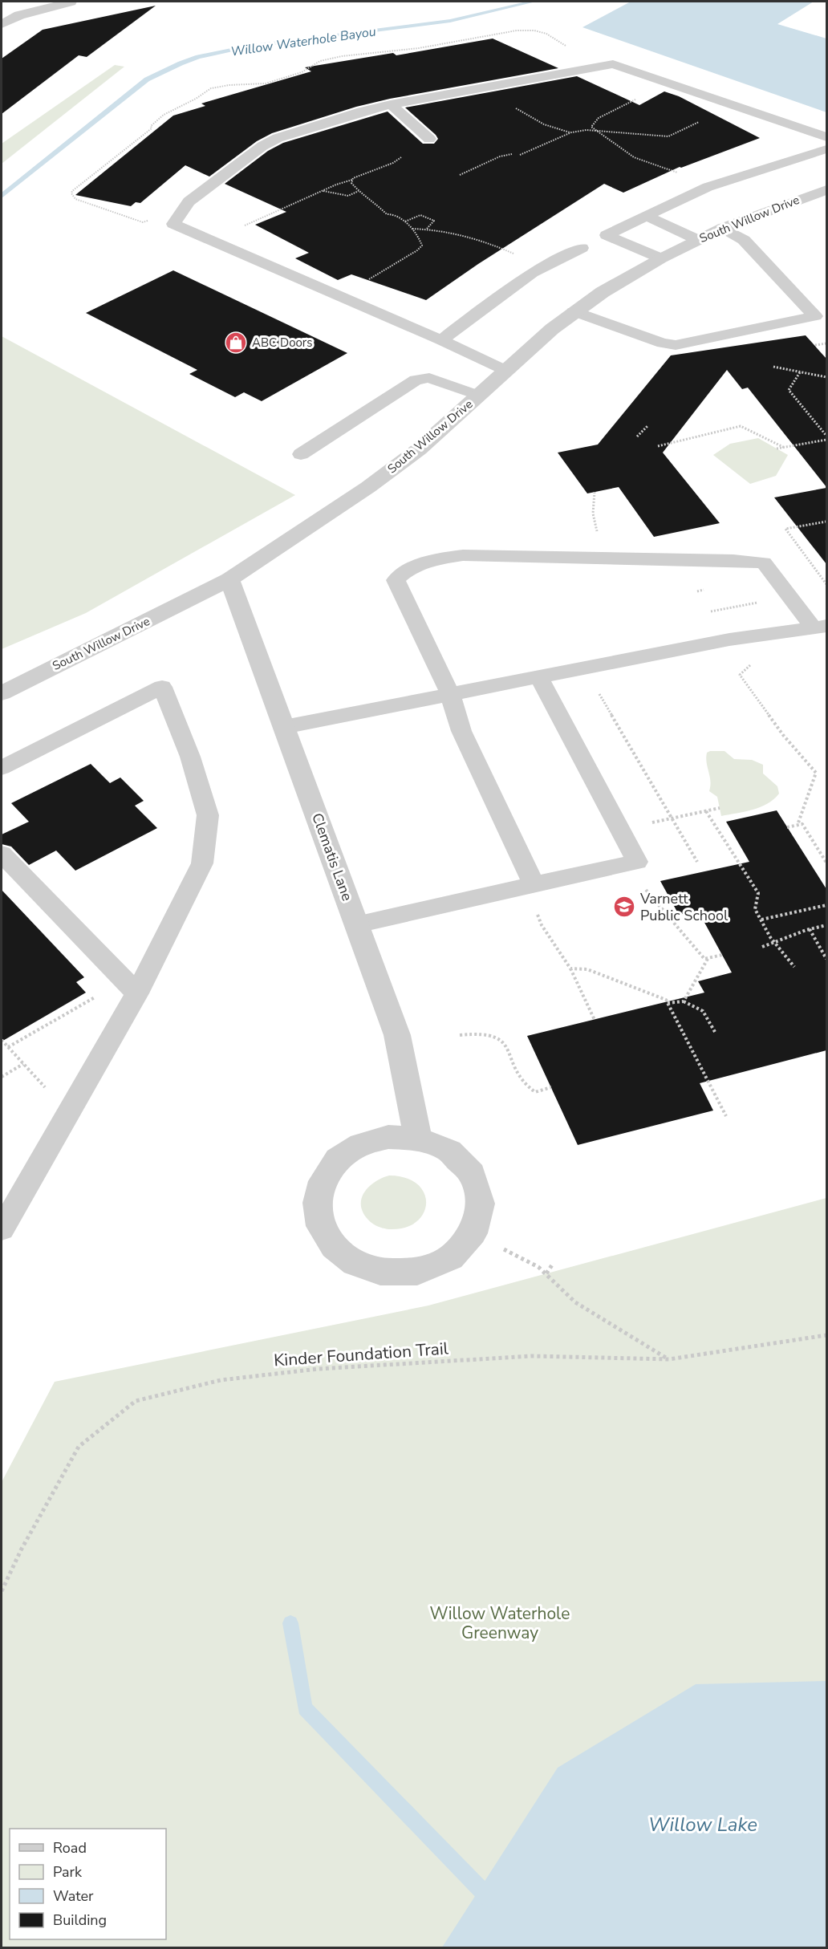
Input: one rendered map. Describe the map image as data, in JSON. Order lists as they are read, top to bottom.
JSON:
{
  "streets": {
    "street": ["South Willow Drive", "Clematis Lane"],
    "path": ["Kinder Foundation Trail"]
  },
  "crossings": [
    ["South Willow Drive", "Clematis Lane"]
  ],
  "water": ["Willow Waterhole Bayou", "Willow Lake"],
  "parks": ["Willow Waterhole Greenway"],
  "places": {
    "shop": ["ABC Doors"],
    "school or university": ["Varnett Public School"]
  },
  "legend": [
    "Road",
    "Park",
    "Water",
    "Building"
  ]
}
